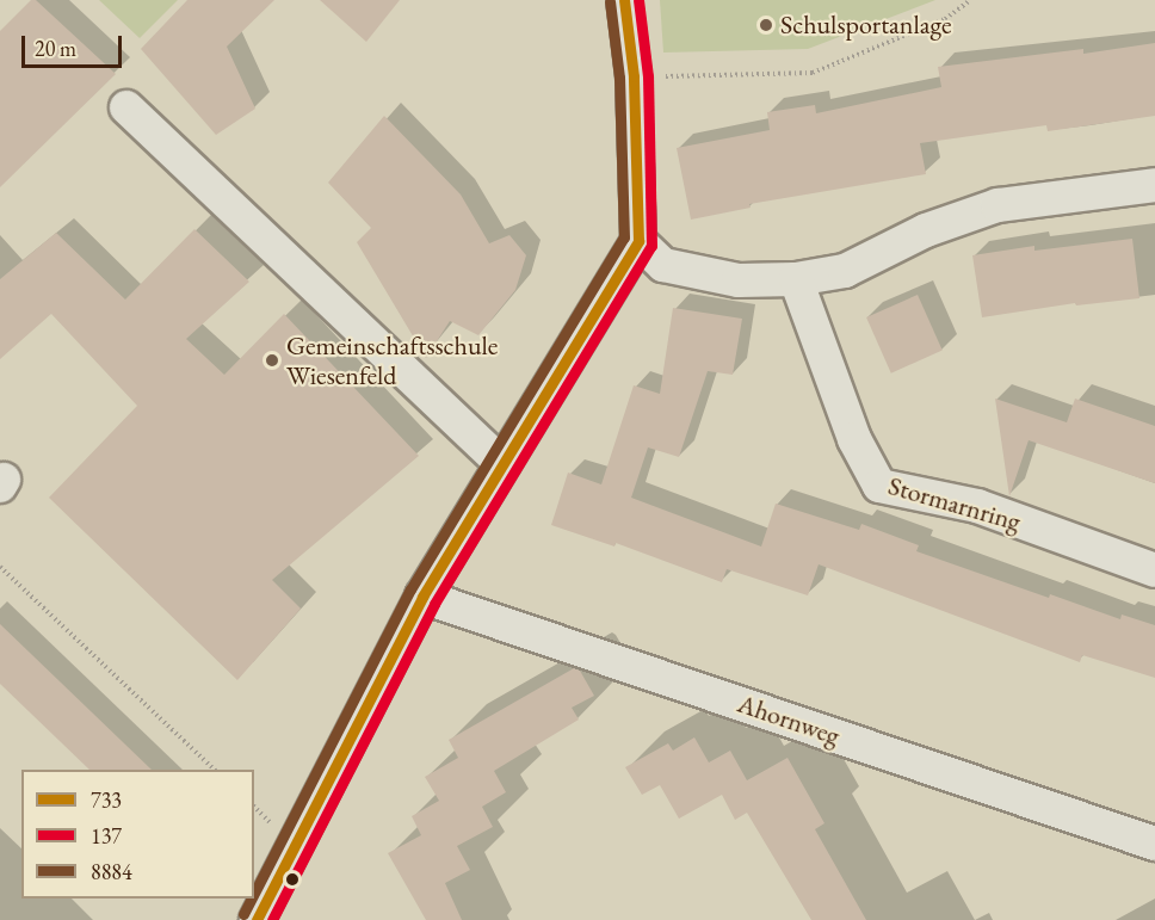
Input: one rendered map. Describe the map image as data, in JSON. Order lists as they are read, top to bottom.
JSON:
{
  "streets": {
    "street": ["Stormarnring", "Ahornweg"]
  },
  "places": ["Schulsportanlage", "Gemeinschaftsschule Wiesenfeld"],
  "lines": ["transit line 733", "transit line 137", "transit line 8884"],
  "legend": ["733", "137", "8884"],
  "scale_bar": "20 m"
}
